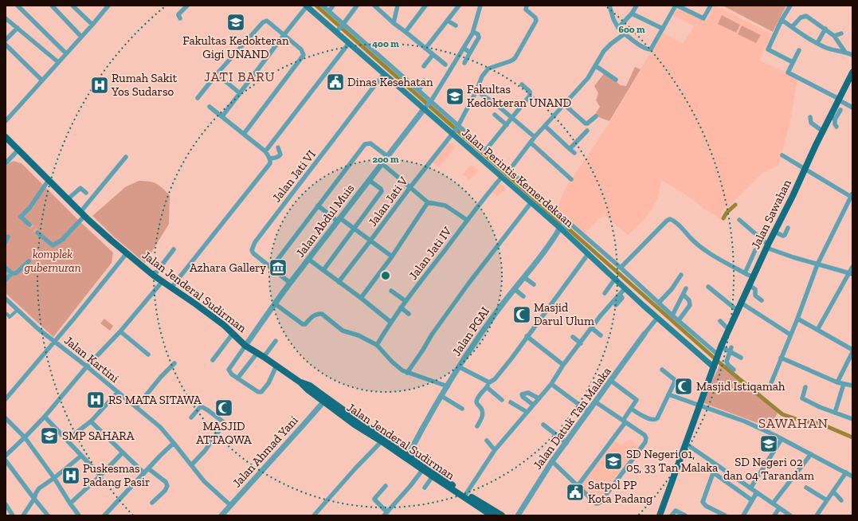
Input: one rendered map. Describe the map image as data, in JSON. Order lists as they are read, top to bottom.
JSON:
{
  "streets": {
    "main road": ["Jalan Perintis Kemerdekaan", "Jalan Sawahan", "Jalan Jenderal Sudirman"],
    "street": [
      "Jalan Jati VI",
      "Jalan Jati V",
      "Jalan Abdul Muis",
      "Jalan Jati IV",
      "Jalan PGAI",
      "Jalan Kartini",
      "Jalan Datuk Tan Malaka",
      "Jalan Ahmad Yani"
    ]
  },
  "crossings": [
    ["Jalan Jati VI", "Jalan Perintis Kemerdekaan"],
    ["Jalan Jati VI", "Jalan Abdul Muis"],
    ["Jalan Perintis Kemerdekaan", "Jalan Jati V"],
    ["Jalan Perintis Kemerdekaan", "Jalan Sawahan"],
    ["Jalan Perintis Kemerdekaan", "Jalan Abdul Muis"],
    ["Jalan Perintis Kemerdekaan", "Jalan Jati IV"],
    ["Jalan Perintis Kemerdekaan", "Jalan PGAI"],
    ["Jalan Abdul Muis", "Jalan Jenderal Sudirman"],
    ["Jalan Jenderal Sudirman", "Jalan Ahmad Yani"],
    ["Jalan Kartini", "Jalan Ahmad Yani"]
  ],
  "districts": ["JATI BARU", "SAWAHAN"],
  "parks": ["komplek gubernuran"],
  "places": {
    "school or university": [
      "Fakultas Kedokteran Gigi UNAND",
      "Fakultas Kedokteran UNAND",
      "SMP SAHARA",
      "SD Negeri 02 dan 04 Tarandam",
      "SD Negeri 01, 05, 33 Tan Malaka"
    ],
    "public building": ["Dinas Kesehatan", "Satpol PP Kota Padang"],
    "hospital": ["Rumah Sakit Yos Sudarso", "RS MATA SITAWA", "Puskesmas Padang Pasir"],
    "museum": ["Azhara Gallery"],
    "mosque": ["Masjid Darul Ulum", "Masjid Istiqamah", "MASJID ATTAQWA"]
  },
  "rings": ["600 m", "400 m", "200 m"]
}
